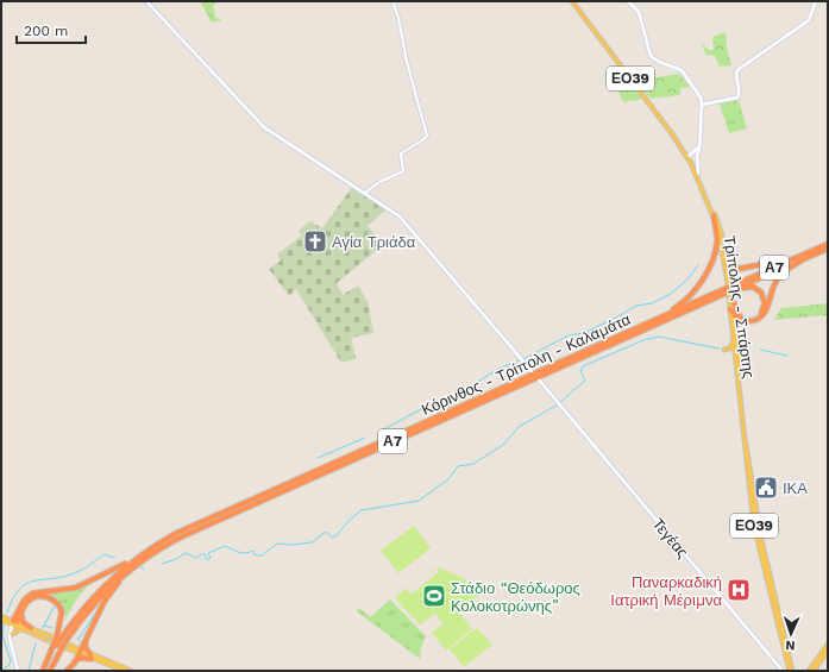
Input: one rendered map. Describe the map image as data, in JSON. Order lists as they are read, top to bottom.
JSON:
{
  "streets": {
    "highway": ["Α7", "Κόρινθος - Τρίπολη - Καλαμάτα"],
    "main road": ["ΕΟ39", "Τρίπολης - Σπάρτης", "Τεγέας"]
  },
  "crossings": [
    ["ΕΟ39", "Τρίπολης - Σπάρτης"]
  ],
  "places": {
    "church": ["Αγία Τριάδα"],
    "public building": ["ΙΚΑ"],
    "hospital": ["Παναρκαδική Ιατρική Μέριμνα"],
    "sports": ["Στάδιο “Θεόδωρος Κολοκοτρώνης”"]
  },
  "scale_bar": "200 m",
  "north": "bottom"
}
